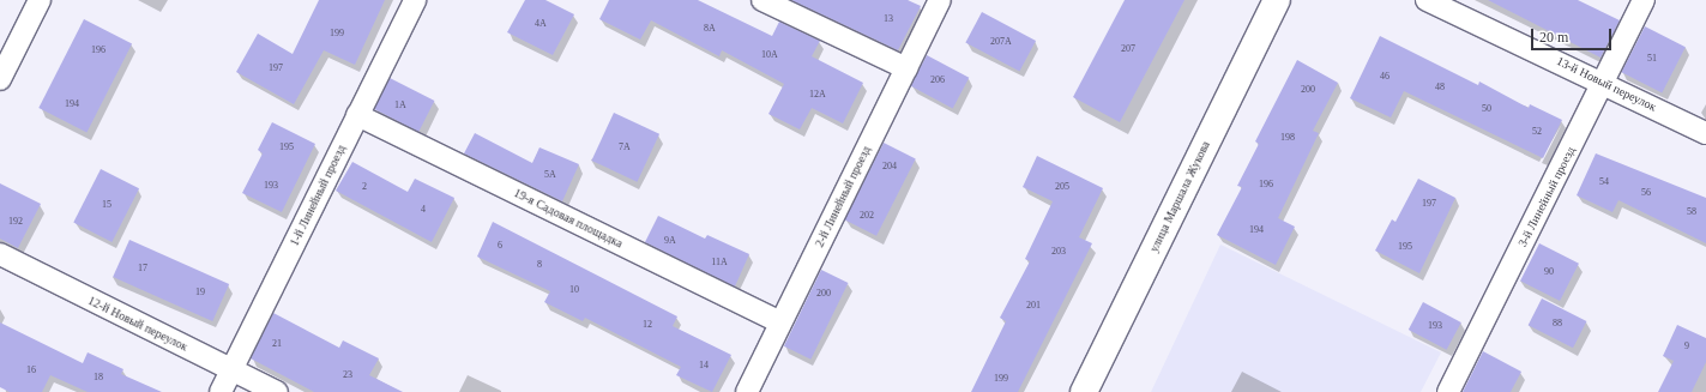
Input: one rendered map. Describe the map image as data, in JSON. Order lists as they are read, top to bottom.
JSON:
{
  "streets": {
    "main road": ["улица Маршала Жукова"],
    "street": [
      "13-й Новый переулок",
      "1-й Линейный проезд",
      "2-й Линейный проезд",
      "3-й Линейный проезд",
      "19-я Садовая площадка",
      "12-й Новый переулок"
    ]
  },
  "crossings": [
    ["13-й Новый переулок", "3-й Линейный проезд"],
    ["1-й Линейный проезд", "19-я Садовая площадка"],
    ["1-й Линейный проезд", "12-й Новый переулок"],
    ["2-й Линейный проезд", "19-я Садовая площадка"]
  ],
  "house_numbers": [
    "13",
    "4А",
    "8А",
    "199",
    "207А",
    "207",
    "196",
    "10А",
    "51",
    "197",
    "46",
    "206",
    "48",
    "200",
    "12А",
    "194",
    "1А",
    "50",
    "52",
    "198",
    "195",
    "7А",
    "204",
    "5А",
    "54",
    "196",
    "193",
    "2",
    "205",
    "56",
    "197",
    "15",
    "4",
    "58",
    "202",
    "192",
    "194",
    "9А",
    "6",
    "195",
    "203",
    "11А",
    "8",
    "17",
    "90",
    "10",
    "19",
    "200",
    "201",
    "88",
    "12",
    "193",
    "21",
    "9",
    "14",
    "16",
    "23",
    "18",
    "199"
  ],
  "scale_bar": "20 m"
}
